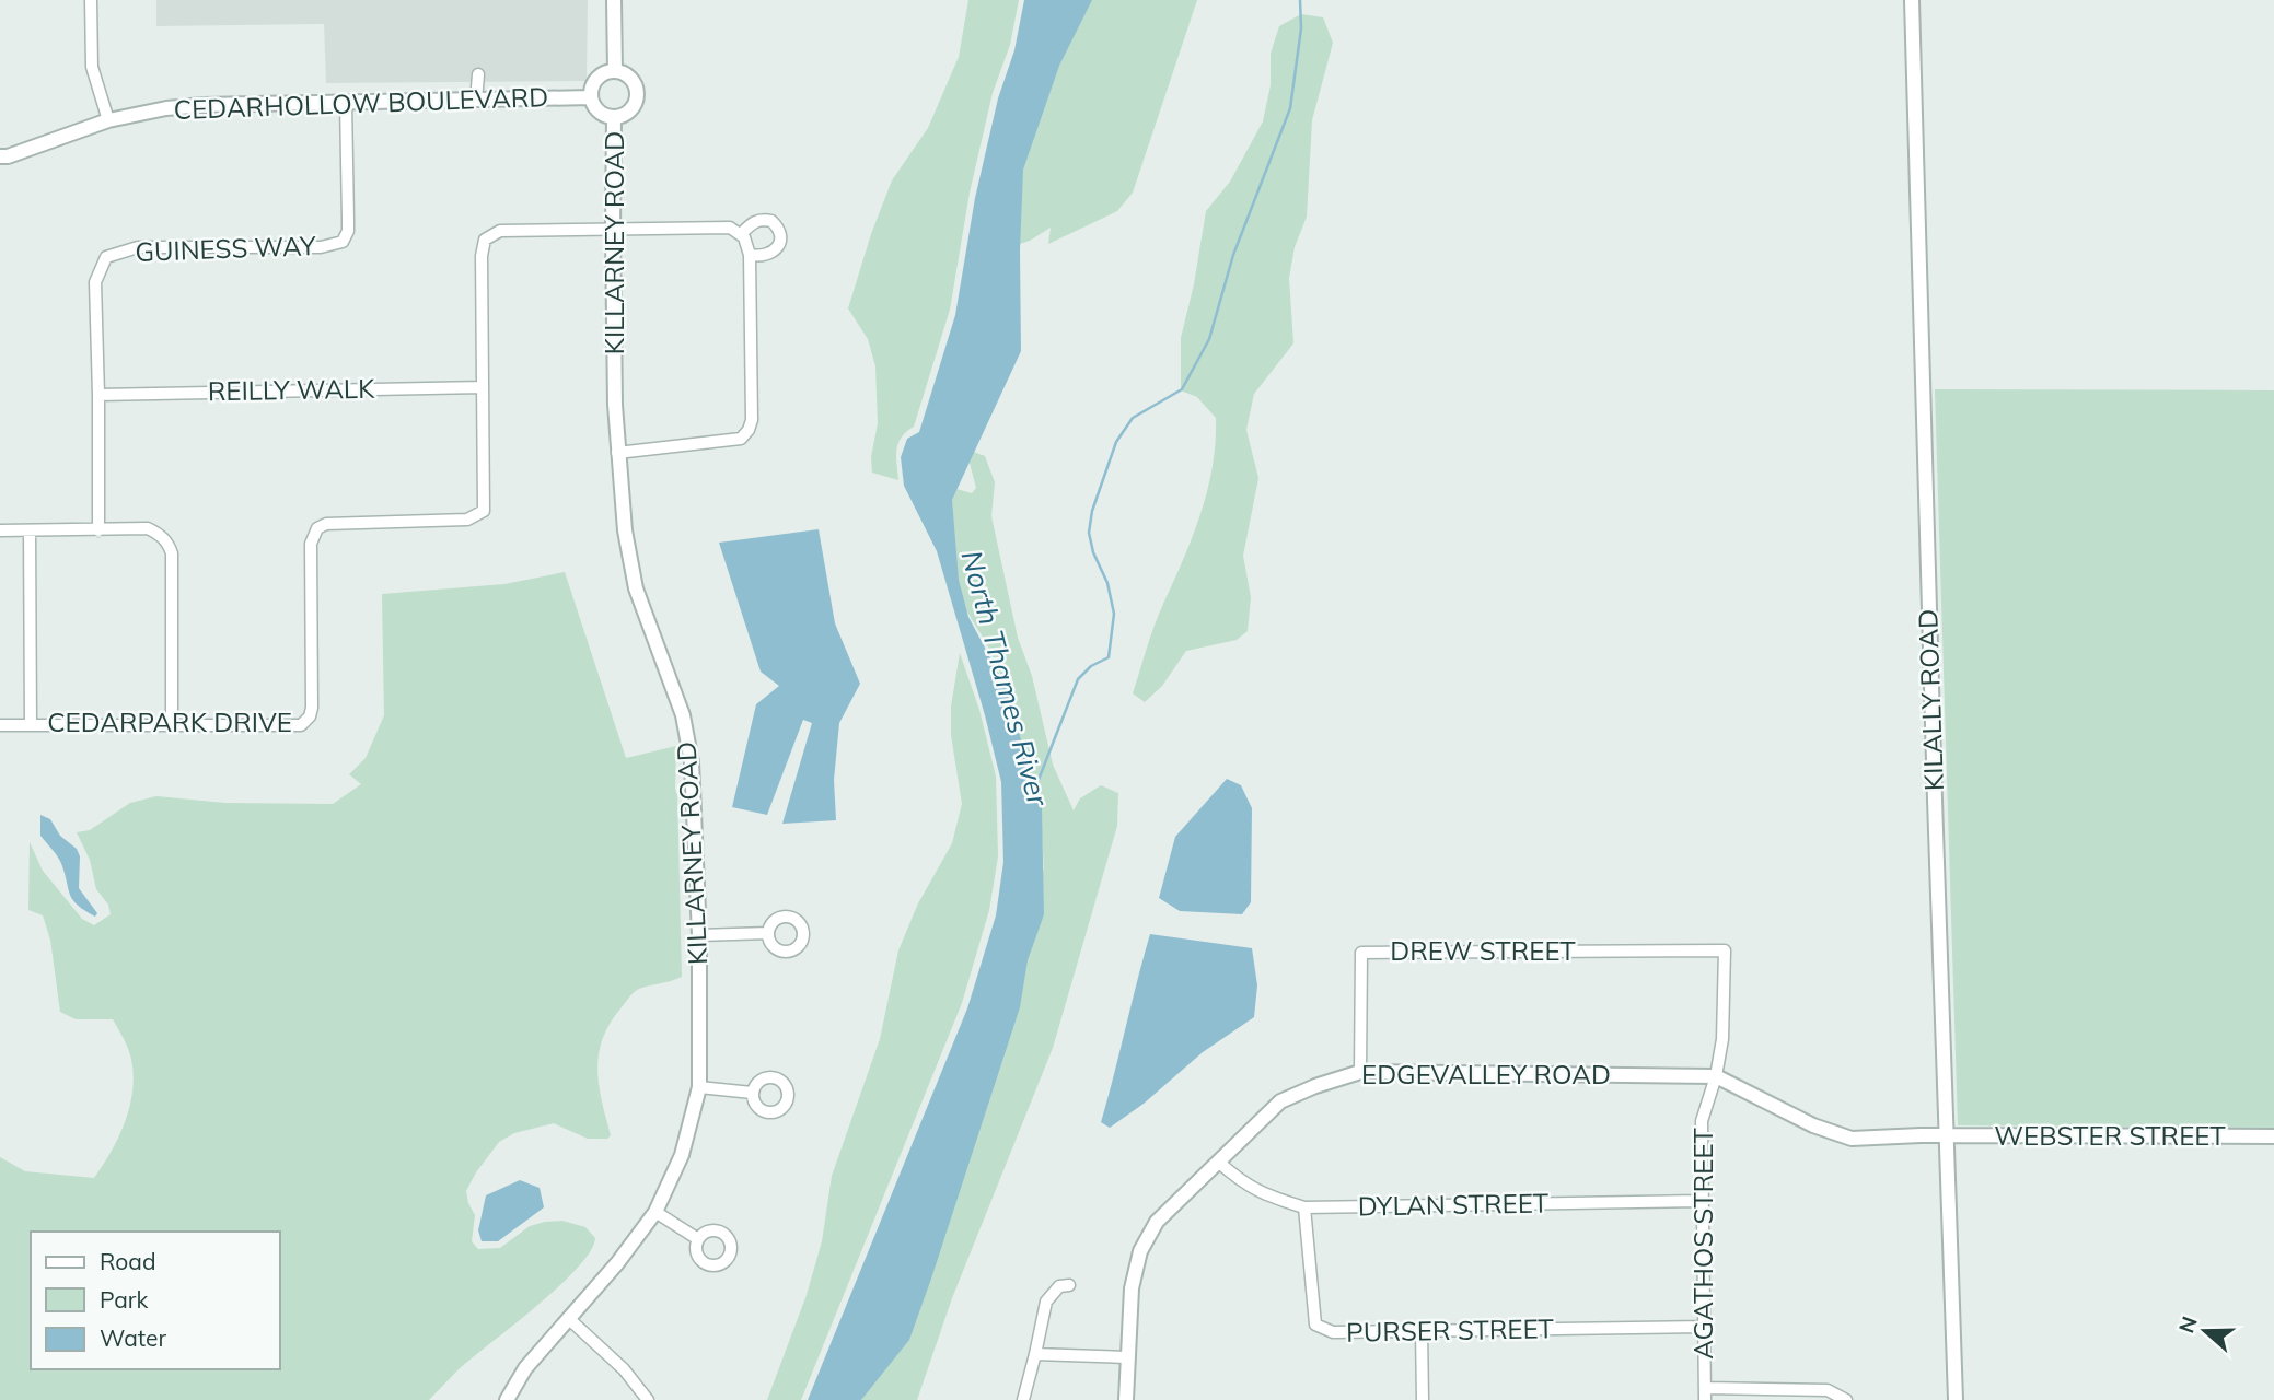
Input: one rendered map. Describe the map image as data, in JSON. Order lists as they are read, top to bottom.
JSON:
{
  "streets": {
    "street": [
      "CEDARHOLLOW BOULEVARD",
      "KILLARNEY ROAD",
      "GUINESS WAY",
      "REILLY WALK",
      "KILALLY ROAD",
      "CEDARPARK DRIVE",
      "DREW STREET",
      "EDGEVALLEY ROAD",
      "WEBSTER STREET",
      "DYLAN STREET",
      "AGATHOS STREET",
      "PURSER STREET"
    ]
  },
  "crossings": [
    ["CEDARHOLLOW BOULEVARD", "KILLARNEY ROAD"],
    ["CEDARHOLLOW BOULEVARD", "GUINESS WAY"],
    ["KILLARNEY ROAD", "CEDARPARK DRIVE"],
    ["GUINESS WAY", "REILLY WALK"],
    ["REILLY WALK", "CEDARPARK DRIVE"],
    ["KILALLY ROAD", "EDGEVALLEY ROAD"],
    ["KILALLY ROAD", "WEBSTER STREET"],
    ["DREW STREET", "EDGEVALLEY ROAD"],
    ["DREW STREET", "AGATHOS STREET"],
    ["EDGEVALLEY ROAD", "WEBSTER STREET"],
    ["EDGEVALLEY ROAD", "DYLAN STREET"],
    ["EDGEVALLEY ROAD", "AGATHOS STREET"],
    ["DYLAN STREET", "AGATHOS STREET"],
    ["DYLAN STREET", "PURSER STREET"],
    ["AGATHOS STREET", "PURSER STREET"]
  ],
  "water": ["North Thames River"],
  "legend": ["Road", "Park", "Water"],
  "north": "left"
}
